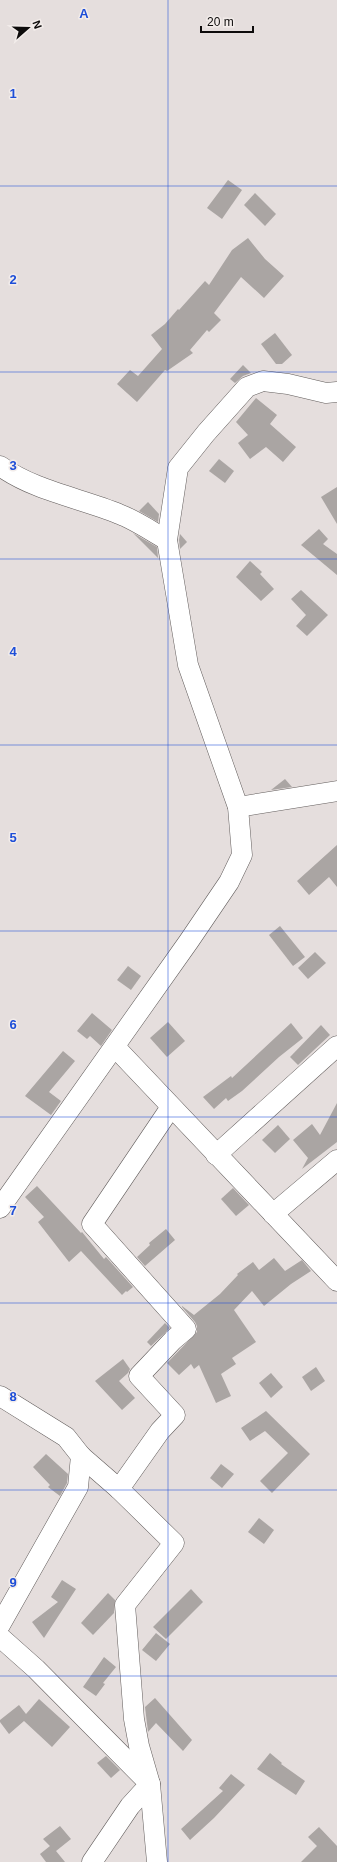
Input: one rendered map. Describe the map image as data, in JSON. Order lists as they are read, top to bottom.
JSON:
{
  "scale_bar": "20 m",
  "north": "right",
  "grid": {
    "columns": ["A"],
    "rows": [
      "1",
      "2",
      "3",
      "4",
      "5",
      "6",
      "7",
      "8",
      "9"
    ]
  }
}
